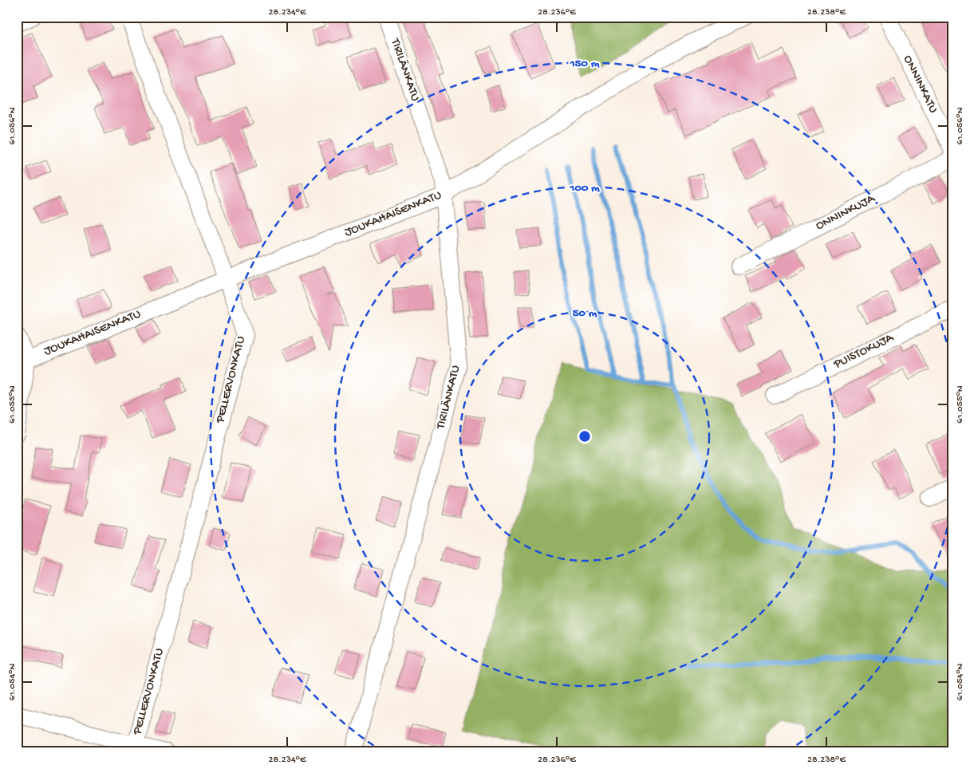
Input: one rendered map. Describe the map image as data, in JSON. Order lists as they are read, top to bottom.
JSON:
{
  "streets": {
    "street": [
      "TIRILÄNKATU",
      "ONNINKATU",
      "ONNINKUJA",
      "JOUKAHAISENKATU",
      "PUISTOKUJA",
      "PELLERVONKATU"
    ]
  },
  "crossings": [
    ["TIRILÄNKATU", "JOUKAHAISENKATU"],
    ["JOUKAHAISENKATU", "PELLERVONKATU"]
  ],
  "coordinates": [
    "28.234°E",
    "28.236°E",
    "28.238°E",
    "61.056°N",
    "61.055°N",
    "61.054°N"
  ],
  "rings": ["150 m", "100 m", "50 m"]
}
